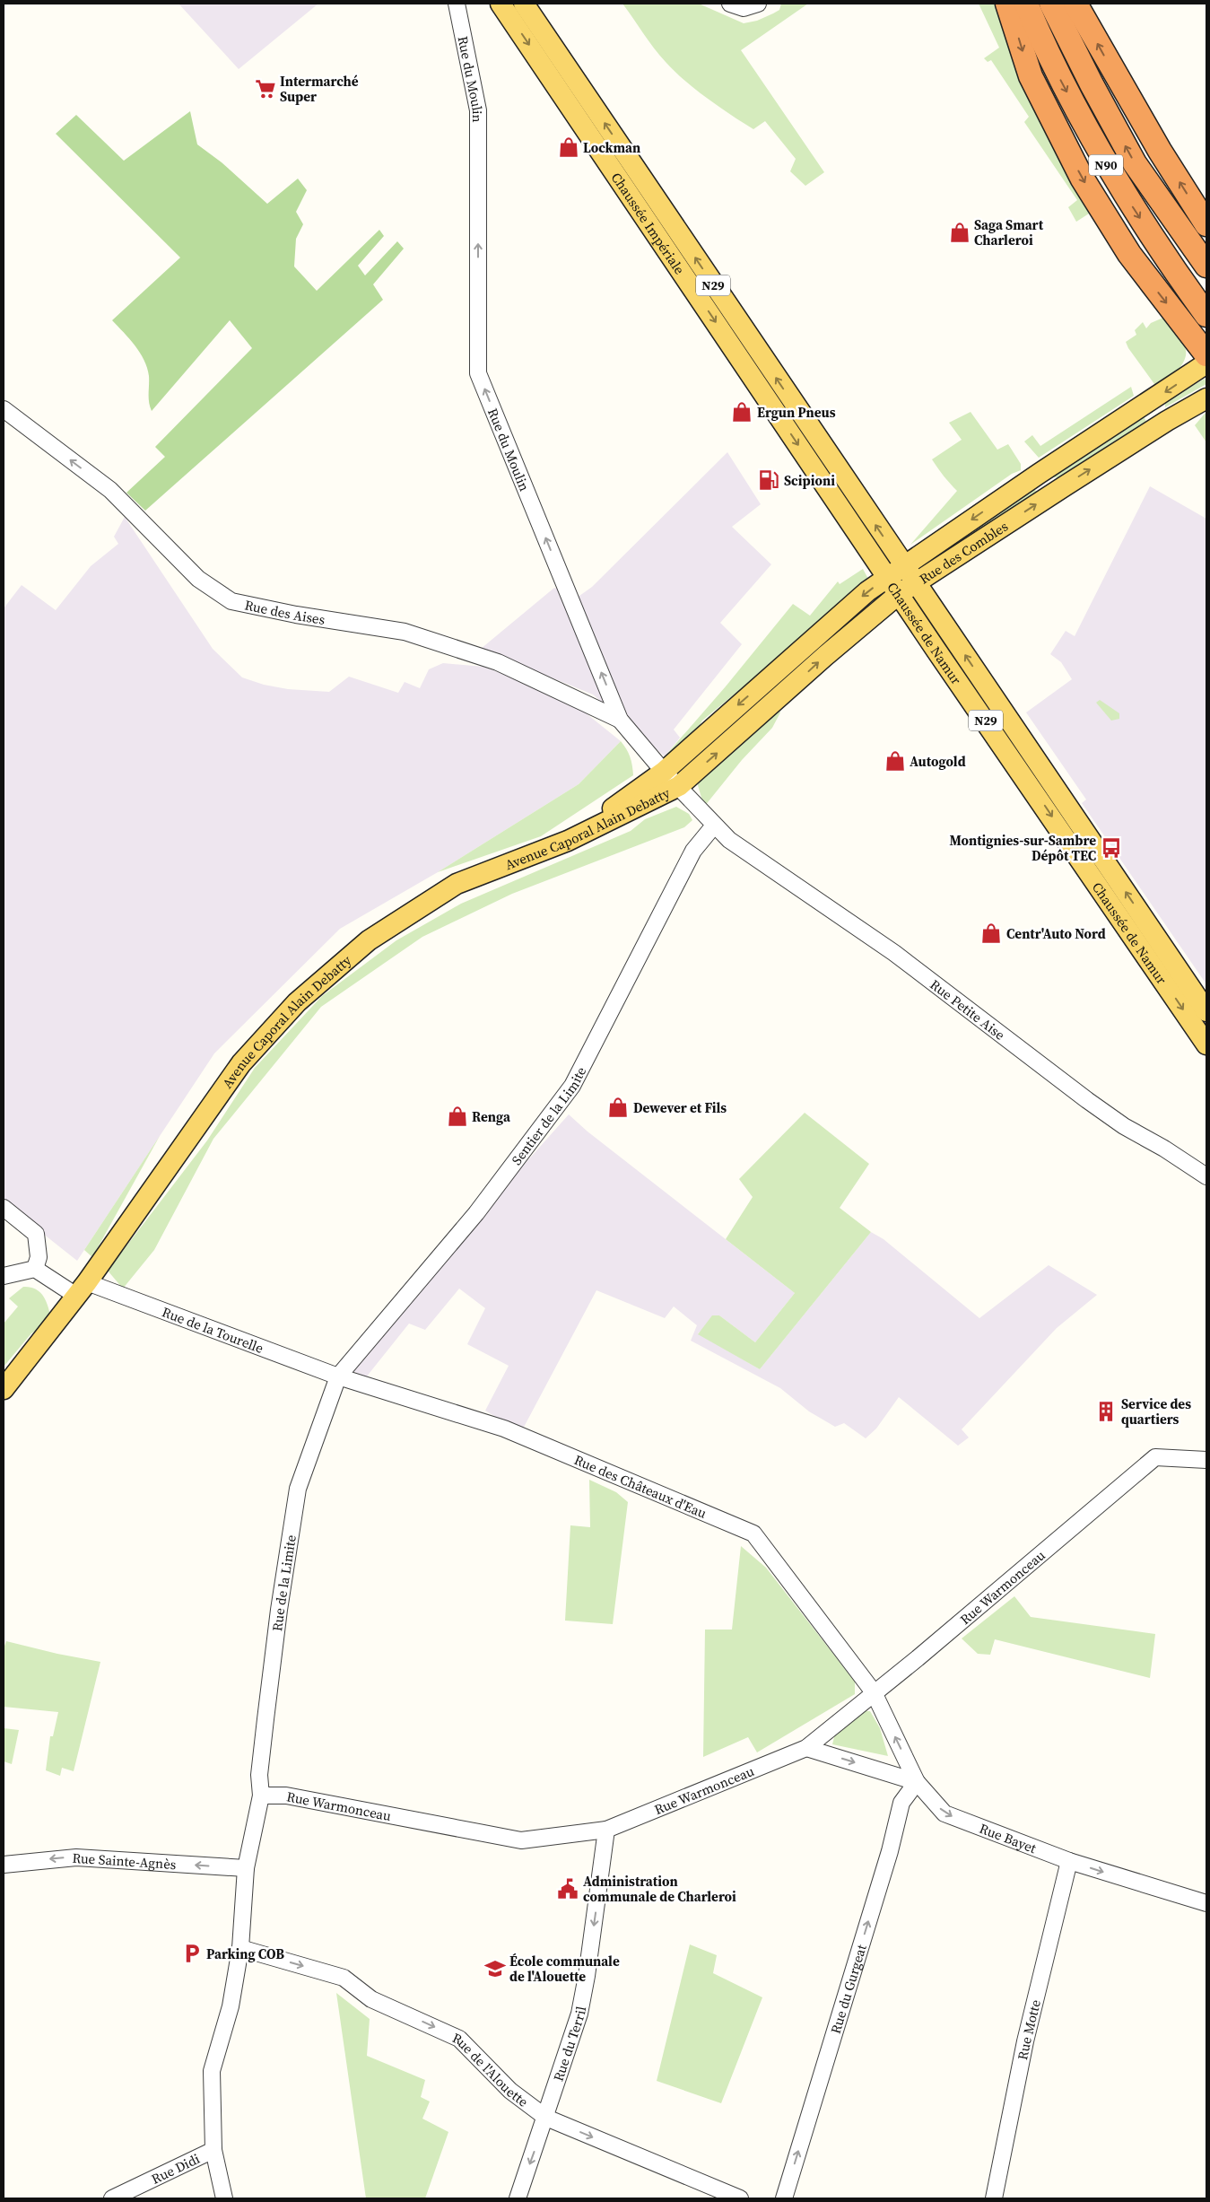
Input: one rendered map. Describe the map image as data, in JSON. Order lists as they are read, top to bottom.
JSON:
{
  "streets": {
    "highway": ["N90"],
    "main road": [
      "Chaussée Impériale",
      "N29",
      "Rue des Combles",
      "Chaussée de Namur",
      "Avenue Caporal Alain Debatty"
    ],
    "street": [
      "Rue du Moulin",
      "Rue des Aises",
      "Rue Petite Aise",
      "Sentier de la Limite",
      "Rue de la Tourelle",
      "Rue des Châteaux d'Eau",
      "Rue de la Limite",
      "Rue Warmonceau",
      "Rue Bayet",
      "Rue Sainte-Agnès",
      "Rue du Gurgeat",
      "Rue Motte",
      "Rue du Terril",
      "Rue de l'Alouette",
      "Rue Didi"
    ]
  },
  "crossings": [
    ["Rue du Moulin", "Rue des Combles"],
    ["Rue du Moulin", "Rue des Aises"],
    ["Rue du Moulin", "Avenue Caporal Alain Debatty"],
    ["Rue du Moulin", "Rue Petite Aise"],
    ["Rue du Moulin", "Sentier de la Limite"],
    ["Chaussée Impériale", "Rue des Combles"],
    ["Chaussée Impériale", "Chaussée de Namur"],
    ["N29", "Chaussée de Namur"],
    ["Rue des Combles", "Chaussée de Namur"],
    ["Rue des Combles", "Avenue Caporal Alain Debatty"],
    ["Avenue Caporal Alain Debatty", "Rue de la Tourelle"],
    ["Sentier de la Limite", "Rue de la Tourelle"],
    ["Sentier de la Limite", "Rue des Châteaux d'Eau"],
    ["Sentier de la Limite", "Rue de la Limite"],
    ["Rue de la Tourelle", "Rue des Châteaux d'Eau"],
    ["Rue de la Tourelle", "Rue de la Limite"],
    ["Rue des Châteaux d'Eau", "Rue de la Limite"],
    ["Rue des Châteaux d'Eau", "Rue Warmonceau"],
    ["Rue des Châteaux d'Eau", "Rue Bayet"],
    ["Rue de la Limite", "Rue Warmonceau"],
    ["Rue Warmonceau", "Rue Bayet"],
    ["Rue Warmonceau", "Rue du Terril"],
    ["Rue Bayet", "Rue du Gurgeat"],
    ["Rue Bayet", "Rue Motte"],
    ["Rue du Terril", "Rue de l'Alouette"]
  ],
  "one_way": [
    "Rue du Moulin",
    "Rue des Aises",
    "Rue Sainte-Agnès",
    "Rue du Gurgeat",
    "Rue du Terril",
    "Rue de l'Alouette"
  ],
  "places": {
    "supermarket": ["Intermarché Super"],
    "shop": [
      "Lockman",
      "Saga Smart Charleroi",
      "Ergun Pneus",
      "Autogold",
      "Centr'Auto Nord",
      "Dewever et Fils",
      "Renga"
    ],
    "fuel station": ["Scipioni"],
    "bus stop": ["Montignies-sur-Sambre Dépôt TEC"],
    "building": ["Service des quartiers"],
    "public building": ["Administration communale de Charleroi"],
    "parking": ["Parking COB"],
    "school or university": ["École communale de l'Alouette"]
  }
}
